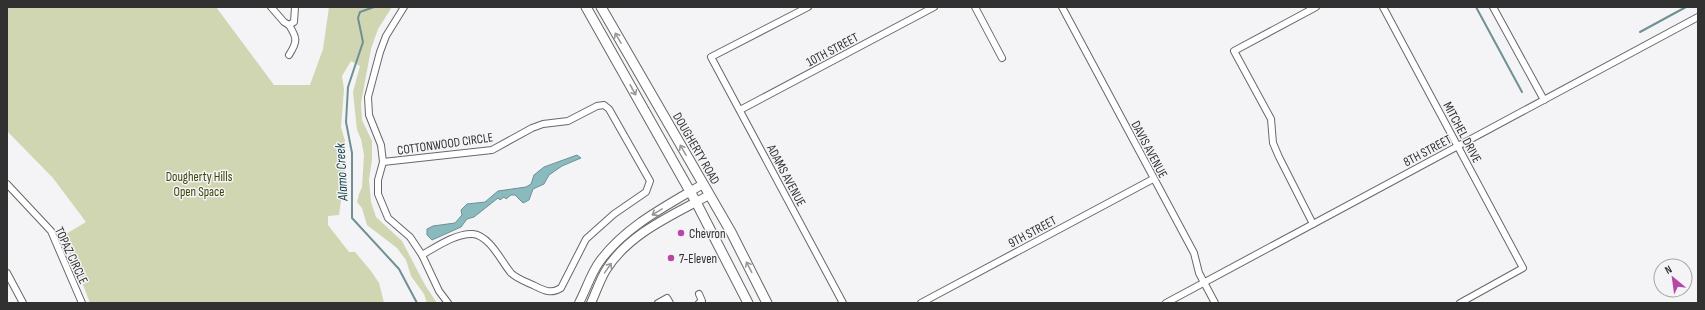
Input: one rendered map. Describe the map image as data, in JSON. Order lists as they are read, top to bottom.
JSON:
{
  "streets": {
    "main road": ["DOUGHERTY ROAD"],
    "street": [
      "10TH STREET",
      "MITCHEL DRIVE",
      "COTTONWOOD CIRCLE",
      "DAVIS AVENUE",
      "8TH STREET",
      "ADAMS AVENUE",
      "9TH STREET",
      "TOPAZ CIRCLE"
    ]
  },
  "crossings": [
    ["10TH STREET", "ADAMS AVENUE"],
    ["MITCHEL DRIVE", "8TH STREET"],
    ["DAVIS AVENUE", "8TH STREET"],
    ["DAVIS AVENUE", "9TH STREET"]
  ],
  "water": ["Alamo Creek"],
  "parks": ["Dougherty Hills Open Space"],
  "places": ["Chevron", "7-Eleven"],
  "north": "top left"
}
